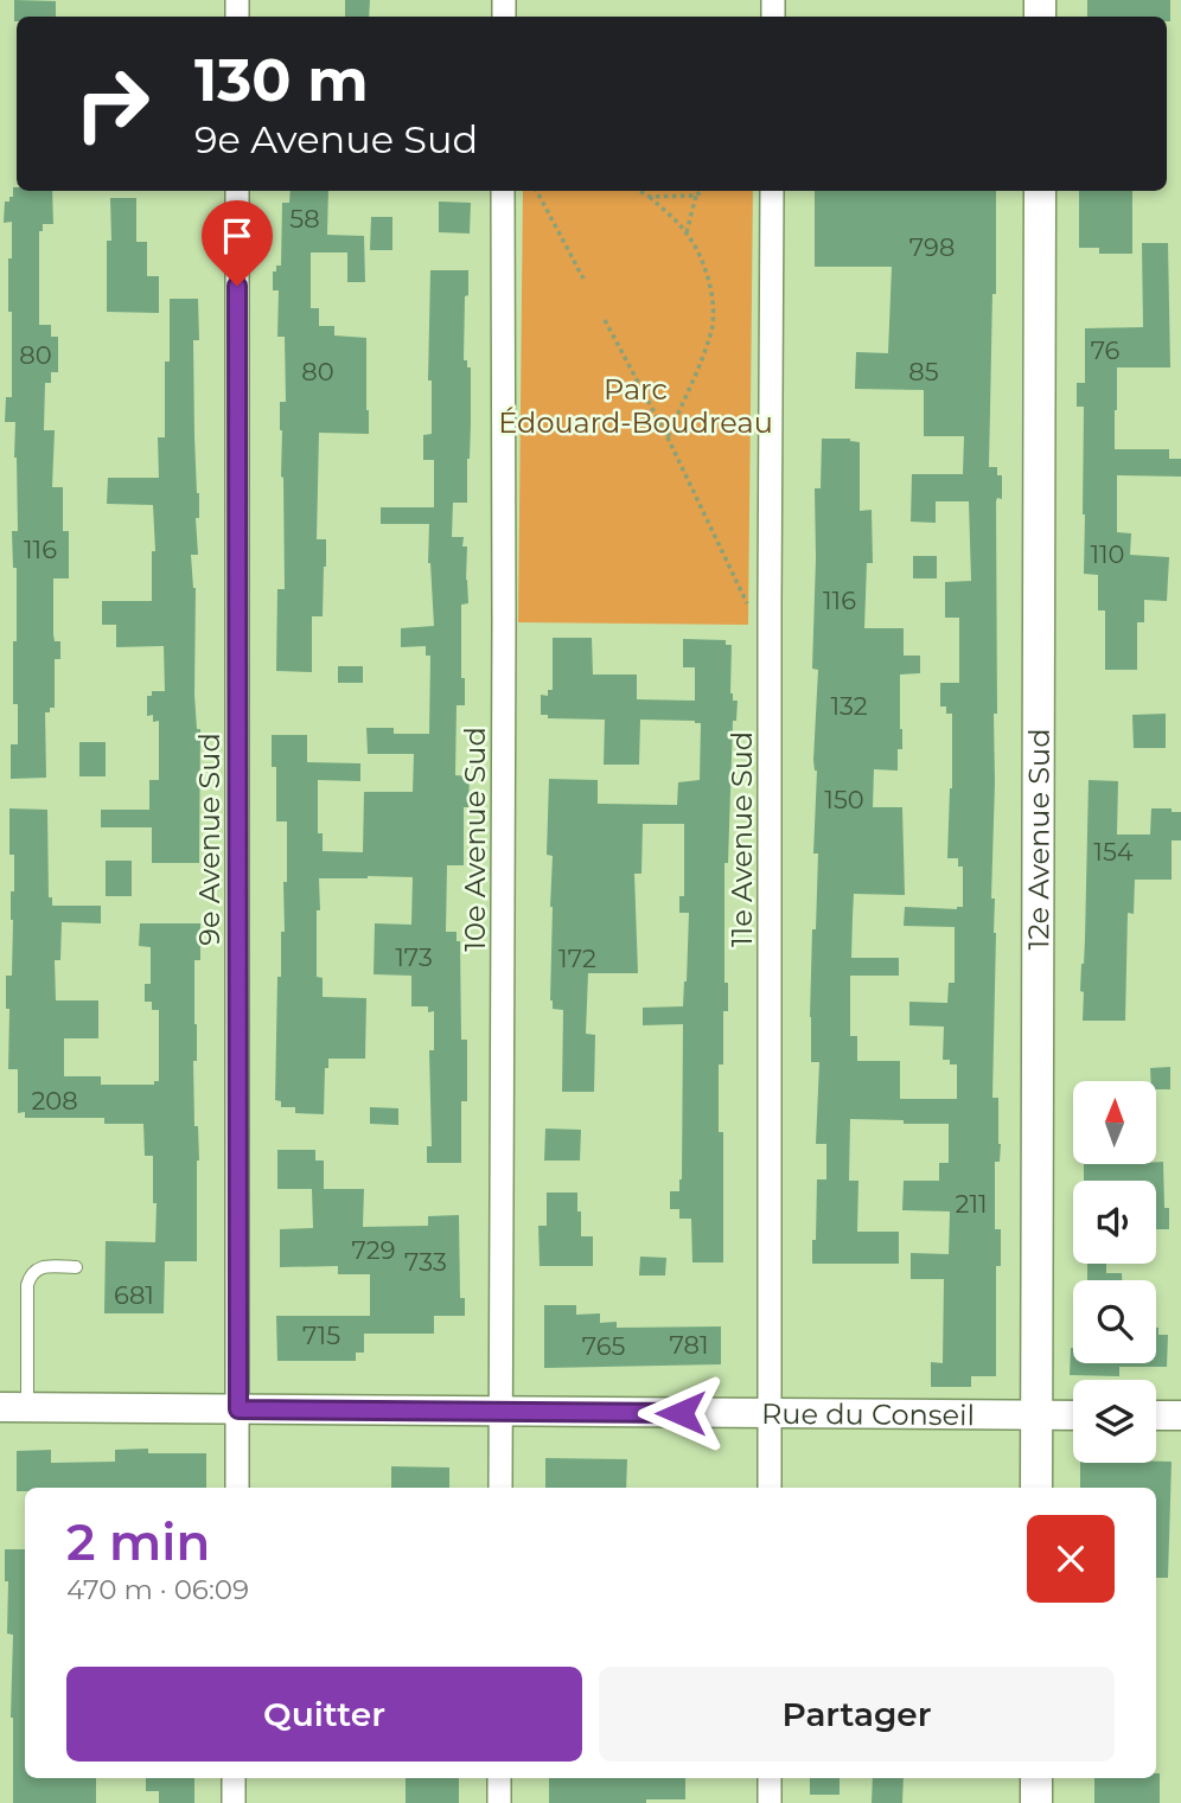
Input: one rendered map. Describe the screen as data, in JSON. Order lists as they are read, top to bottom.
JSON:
{
  "streets": {
    "main road": ["12e Avenue Sud"],
    "street": [
      "9e Avenue Sud",
      "10e Avenue Sud",
      "11e Avenue Sud",
      "Rue du Conseil"
    ]
  },
  "crossings": [
    ["9e Avenue Sud", "Rue du Conseil"],
    ["10e Avenue Sud", "Rue du Conseil"],
    ["11e Avenue Sud", "Rue du Conseil"],
    ["12e Avenue Sud", "Rue du Conseil"]
  ],
  "parks": ["Parc Édouard-Boudreau"],
  "house_numbers": [
    "58",
    "798",
    "76",
    "80",
    "80",
    "85",
    "116",
    "110",
    "116",
    "132",
    "150",
    "154",
    "173",
    "172",
    "208",
    "211",
    "729",
    "733",
    "681",
    "715",
    "781",
    "765"
  ],
  "north": "top",
  "page": {
    "turn": ["130 m", "9e Avenue Sud"],
    "heading": ["2 min", "470 m · 06:09"],
    "buttons": ["Quitter", "Partager"]
  }
}
